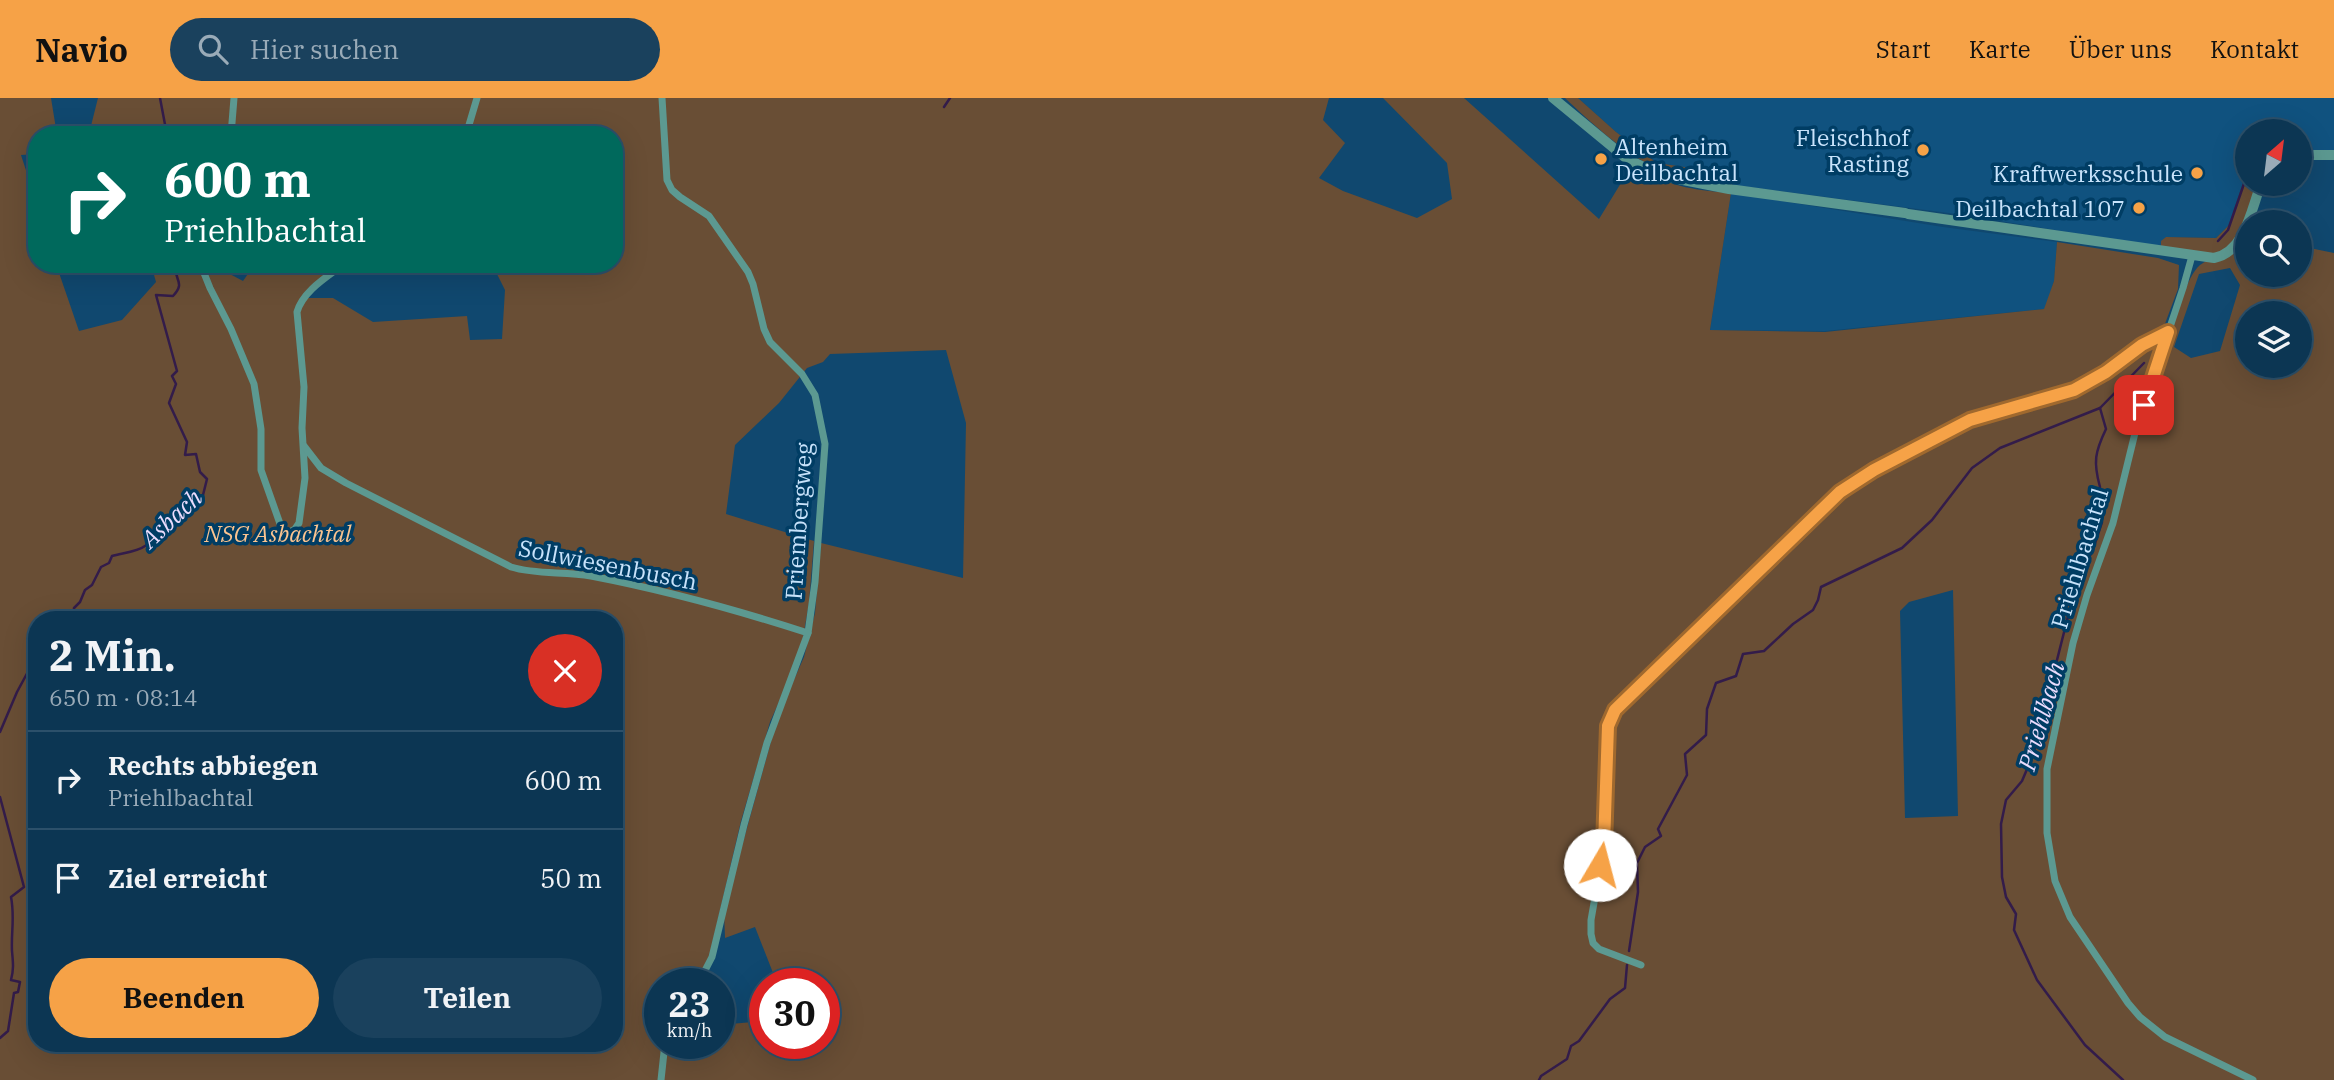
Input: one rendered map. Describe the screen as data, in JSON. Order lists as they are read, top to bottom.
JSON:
{
  "streets": {
    "street": ["Priembergweg", "Priehlbachtal", "Sollwiesenbusch"]
  },
  "crossings": [
    ["Priembergweg", "Sollwiesenbusch"]
  ],
  "water": ["Asbach", "Priehlbach"],
  "parks": ["NSG Asbachtal"],
  "places": [
    "Fleischhof Rasting",
    "Altenheim Deilbachtal",
    "Kraftwerksschule",
    "Deilbachtal 107"
  ],
  "north": "top right",
  "page": {
    "header": "Navio",
    "search": "Hier suchen",
    "nav": [
      "Start",
      "Karte",
      "Über uns",
      "Kontakt"
    ],
    "turn": ["600 m", "Priehlbachtal"],
    "heading": ["2 Min.", "650 m · 08:14"],
    "list": [
      {
        "name": "Rechts abbiegen",
        "note": "Priehlbachtal",
        "value": "600 m"
      },
      {
        "name": "Ziel erreicht",
        "value": "50 m"
      }
    ],
    "buttons": ["Beenden", "Teilen"],
    "speed": "23 km/h",
    "limit": "30"
  }
}
